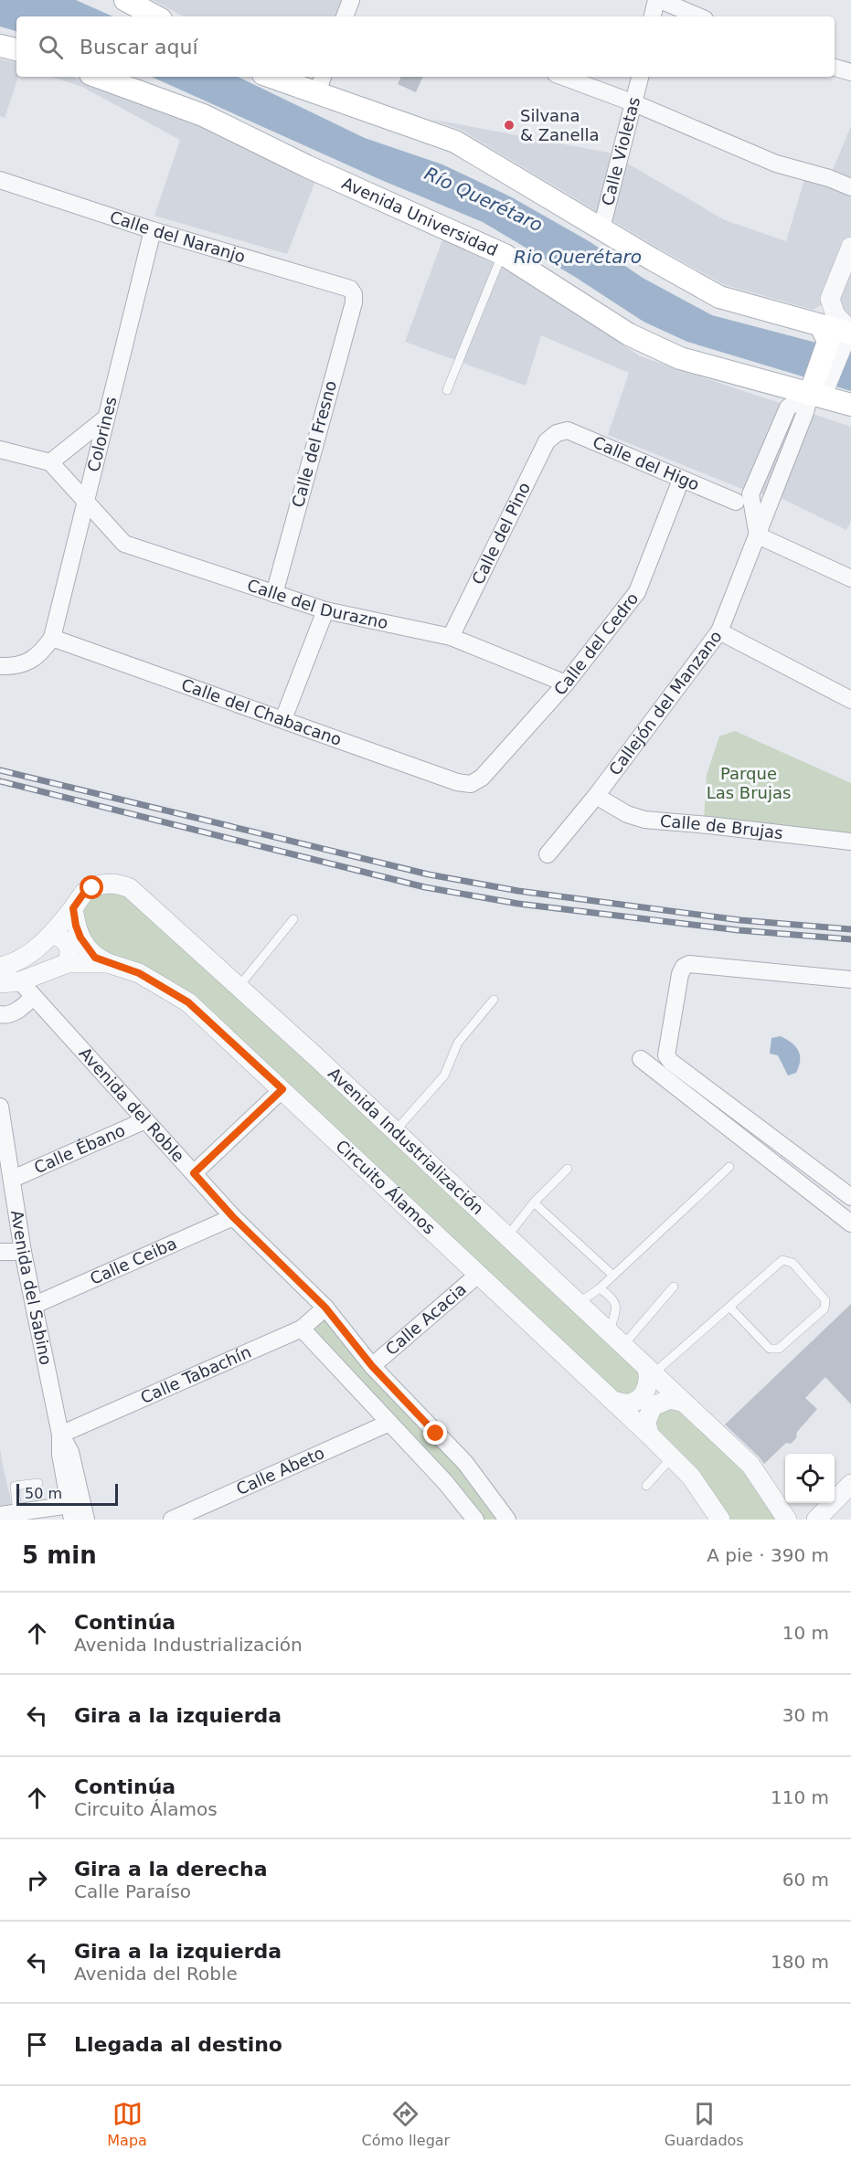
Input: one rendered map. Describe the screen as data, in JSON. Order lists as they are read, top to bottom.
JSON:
{
  "streets": {
    "main road": ["Avenida Universidad"],
    "street": [
      "Calle Violetas",
      "Calle del Naranjo",
      "Colorines",
      "Calle del Fresno",
      "Calle del Higo",
      "Calle del Pino",
      "Calle del Durazno",
      "Calle del Cedro",
      "Callejón del Manzano",
      "Calle del Chabacano",
      "Calle de Brujas",
      "Avenida del Roble",
      "Avenida Industrialización",
      "Calle Ébano",
      "Circuito Álamos",
      "Calle Ceiba",
      "Avenida del Sabino",
      "Calle Acacia",
      "Calle Tabachín",
      "Calle Abeto"
    ]
  },
  "crossings": [
    ["Avenida Universidad", "Callejón del Manzano"],
    ["Calle del Naranjo", "Colorines"],
    ["Calle del Naranjo", "Calle del Fresno"],
    ["Colorines", "Calle del Durazno"],
    ["Colorines", "Calle del Chabacano"],
    ["Calle del Fresno", "Calle del Durazno"],
    ["Calle del Higo", "Calle del Pino"],
    ["Calle del Higo", "Calle del Cedro"],
    ["Calle del Pino", "Calle del Durazno"],
    ["Calle del Durazno", "Calle del Cedro"],
    ["Calle del Cedro", "Calle del Chabacano"],
    ["Callejón del Manzano", "Calle de Brujas"],
    ["Avenida del Roble", "Calle Ébano"],
    ["Avenida del Roble", "Circuito Álamos"],
    ["Avenida del Roble", "Calle Ceiba"],
    ["Avenida del Roble", "Calle Acacia"],
    ["Avenida del Roble", "Calle Tabachín"],
    ["Calle Ébano", "Avenida del Sabino"],
    ["Circuito Álamos", "Calle Acacia"],
    ["Calle Ceiba", "Avenida del Sabino"],
    ["Avenida del Sabino", "Calle Tabachín"]
  ],
  "water": ["Río Querétaro", "Rio Querétaro"],
  "parks": ["Parque Las Brujas"],
  "places": ["Silvana & Zanella"],
  "scale_bar": "50 m",
  "page": {
    "search": "Buscar aquí",
    "scale": "50 m",
    "heading": ["5 min", "A pie · 390 m"],
    "list": [
      ["Continúa", "Avenida Industrialización", "10 m"],
      ["Gira a la izquierda", "30 m"],
      ["Continúa", "Circuito Álamos", "110 m"],
      ["Gira a la derecha", "Calle Paraíso", "60 m"],
      ["Gira a la izquierda", "Avenida del Roble", "180 m"],
      "Llegada al destino"
    ],
    "nav": ["Mapa", "Cómo llegar", "Guardados"]
  }
}
